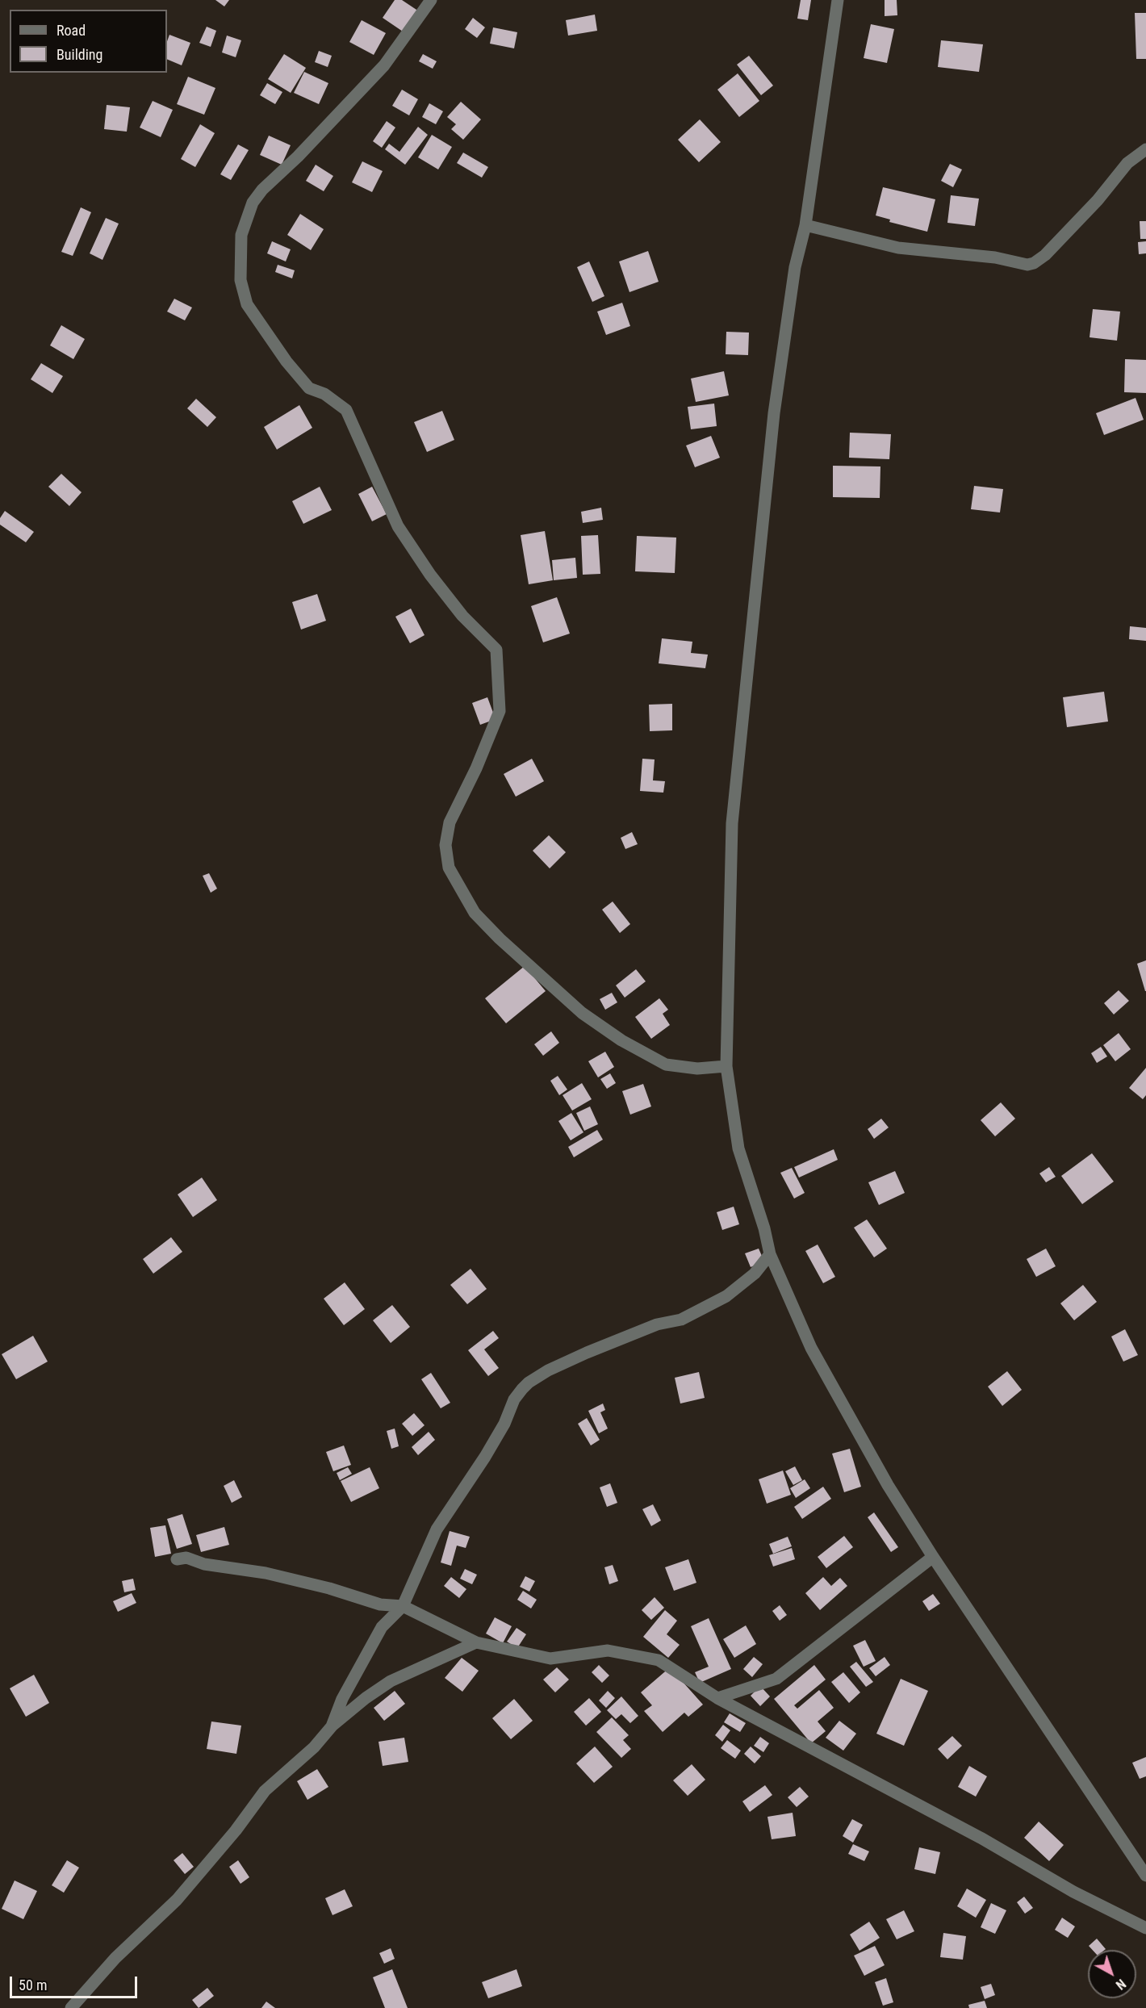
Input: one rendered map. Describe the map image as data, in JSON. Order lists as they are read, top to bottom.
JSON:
{
  "legend": ["Road", "Building"],
  "scale_bar": "50 m",
  "north": "bottom right"
}
